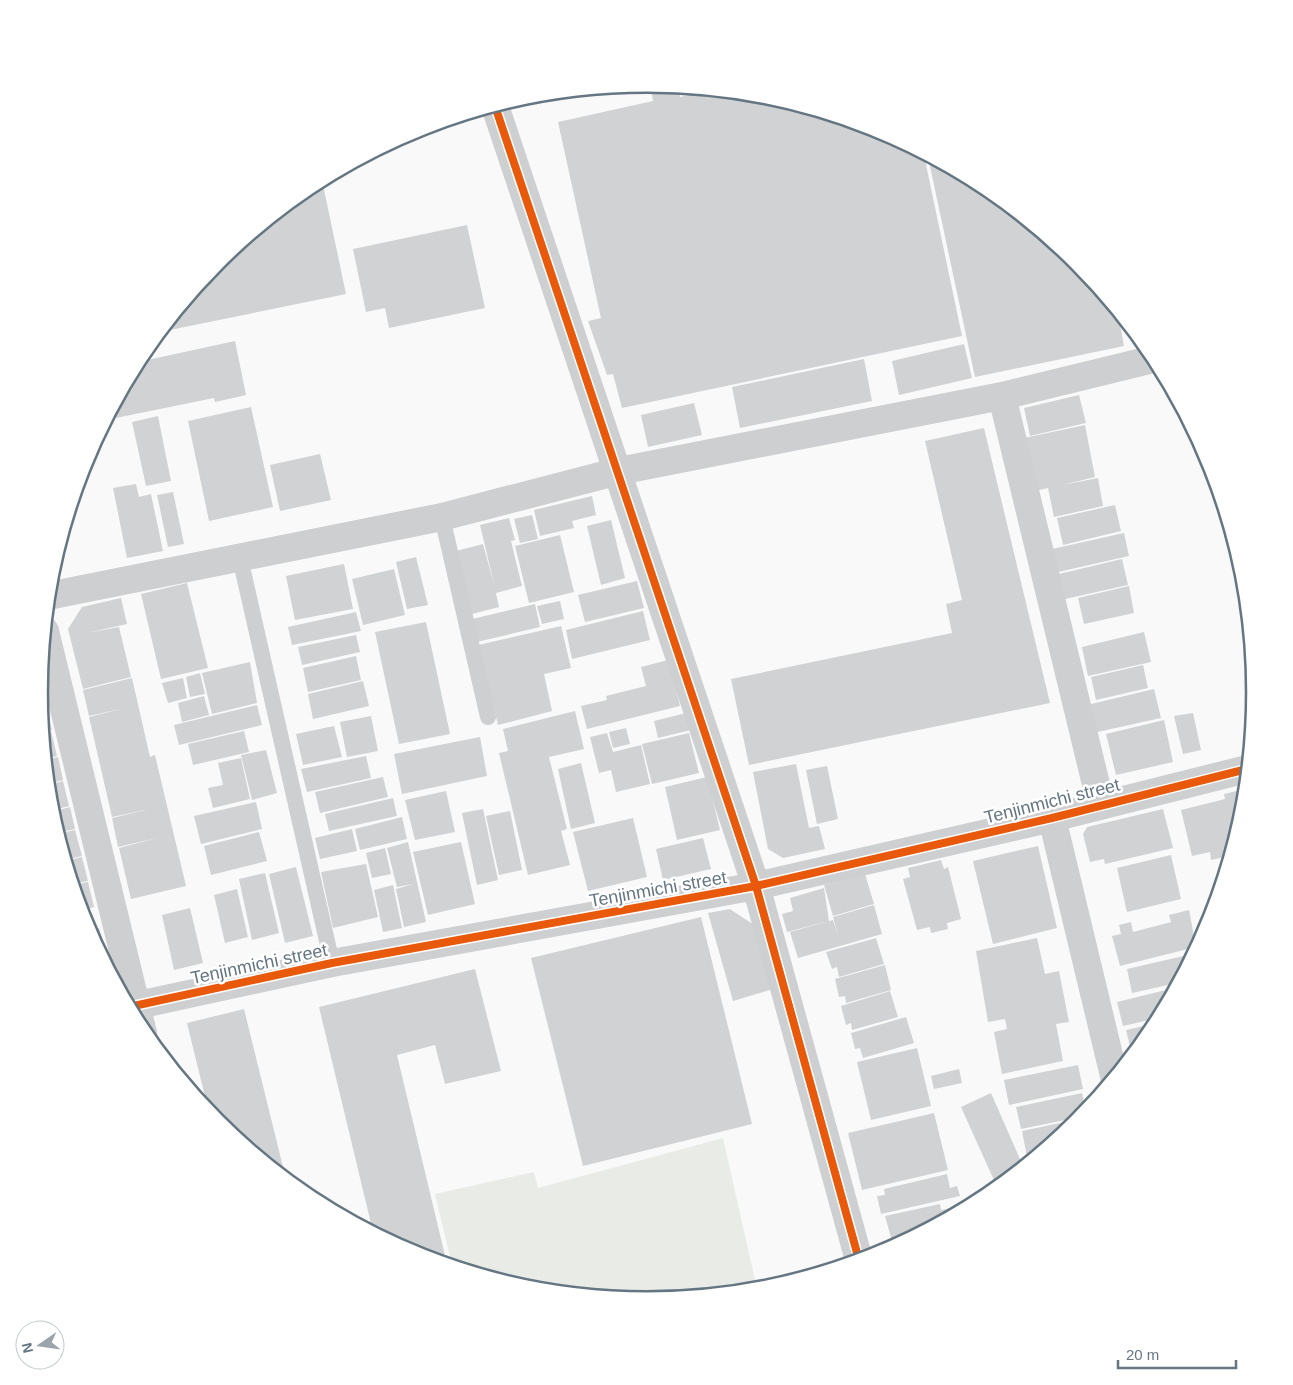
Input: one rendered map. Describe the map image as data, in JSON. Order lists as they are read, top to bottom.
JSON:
{
  "streets": {
    "street": ["Tenjinmichi street"]
  },
  "scale_bar": "20 m",
  "north": "left"
}
